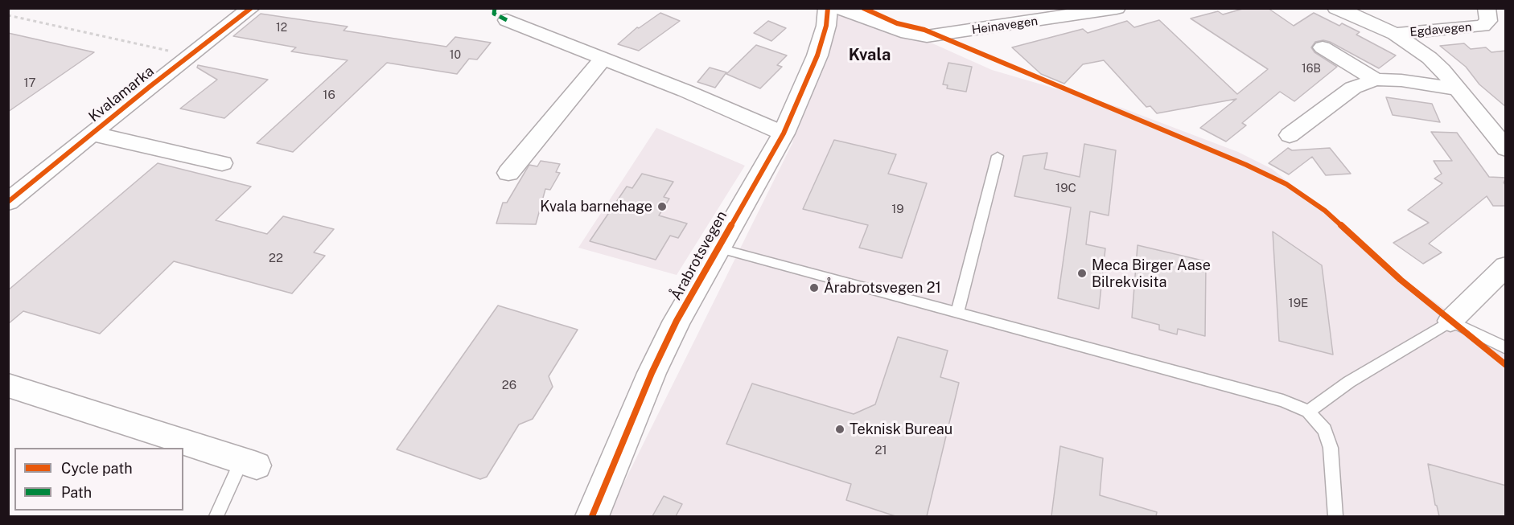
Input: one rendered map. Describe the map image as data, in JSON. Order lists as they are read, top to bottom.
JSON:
{
  "streets": {
    "main road": ["Årabrotsvegen"],
    "street": ["Heinavegen", "Egdavegen", "Kvalamarka"]
  },
  "districts": ["Kvala"],
  "places": [
    "Kvala barnehage",
    "Meca Birger Aase Bilrekvisita",
    "Årabrotsvegen 21",
    "Teknisk Bureau"
  ],
  "house_numbers": [
    "12",
    "10",
    "16B",
    "17",
    "16",
    "19C",
    "19",
    "22",
    "19E",
    "26",
    "21"
  ],
  "legend": ["Cycle path", "Path"]
}
